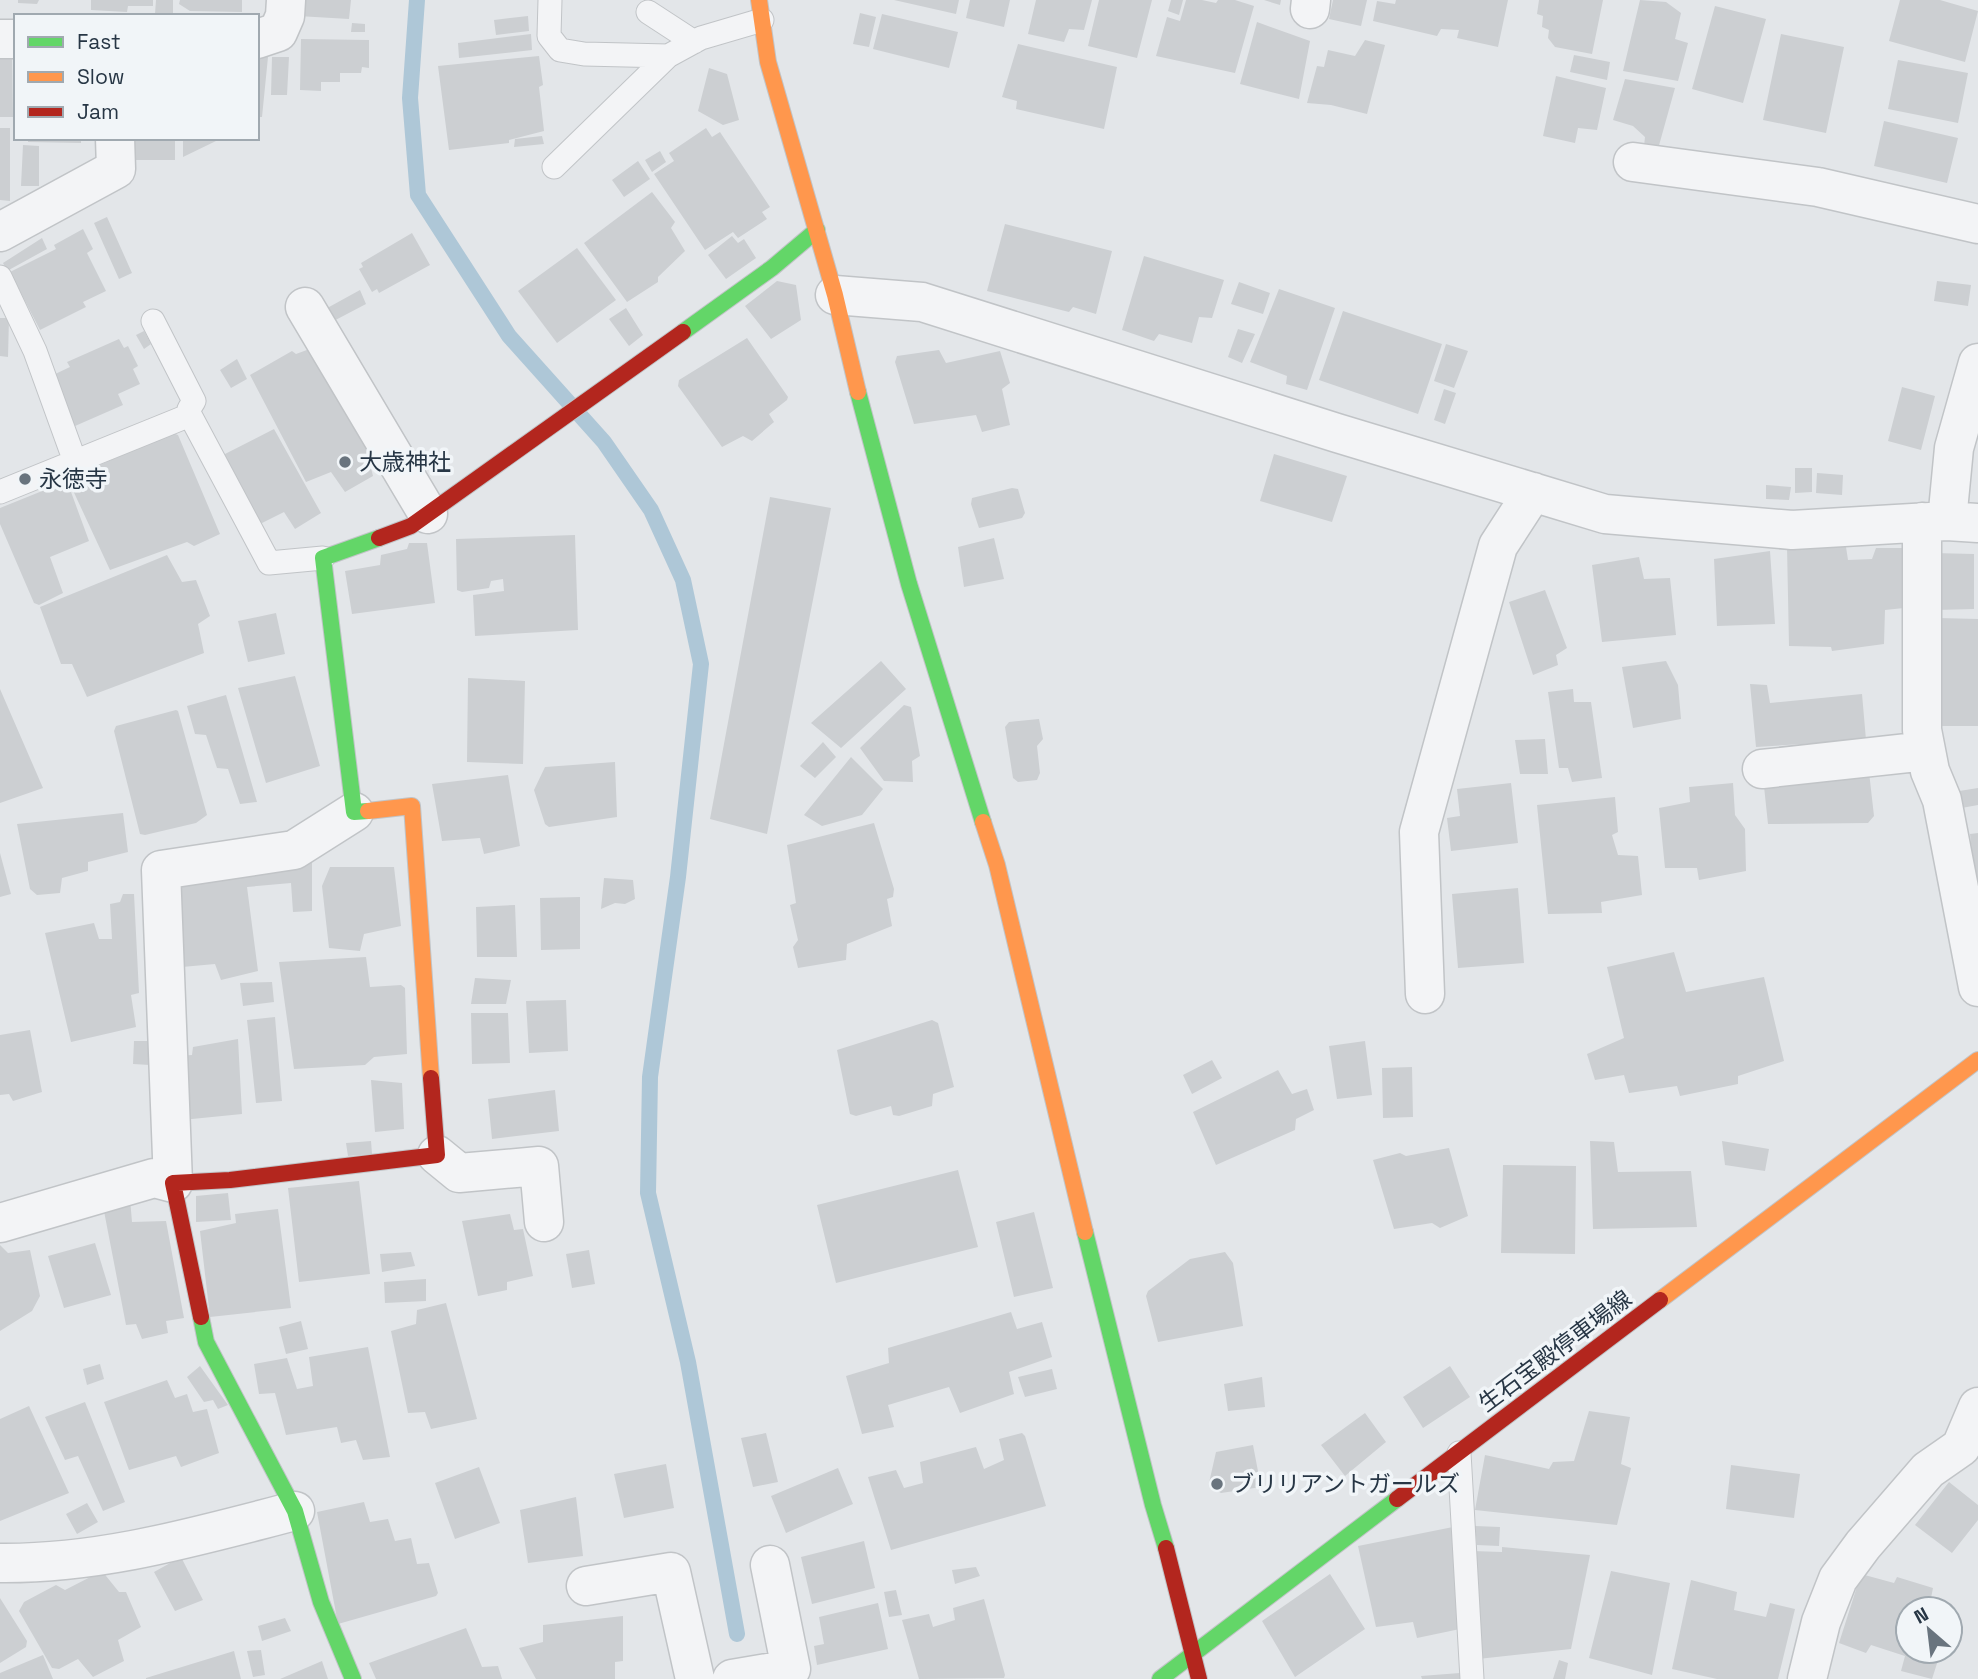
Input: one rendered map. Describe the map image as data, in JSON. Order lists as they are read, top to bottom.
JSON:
{
  "streets": {
    "street": ["生石宝殿停車場線"]
  },
  "places": ["大歳神社", "永徳寺", "ブリリアントガールズ"],
  "legend": ["Fast", "Slow", "Jam"],
  "north": "top left"
}
